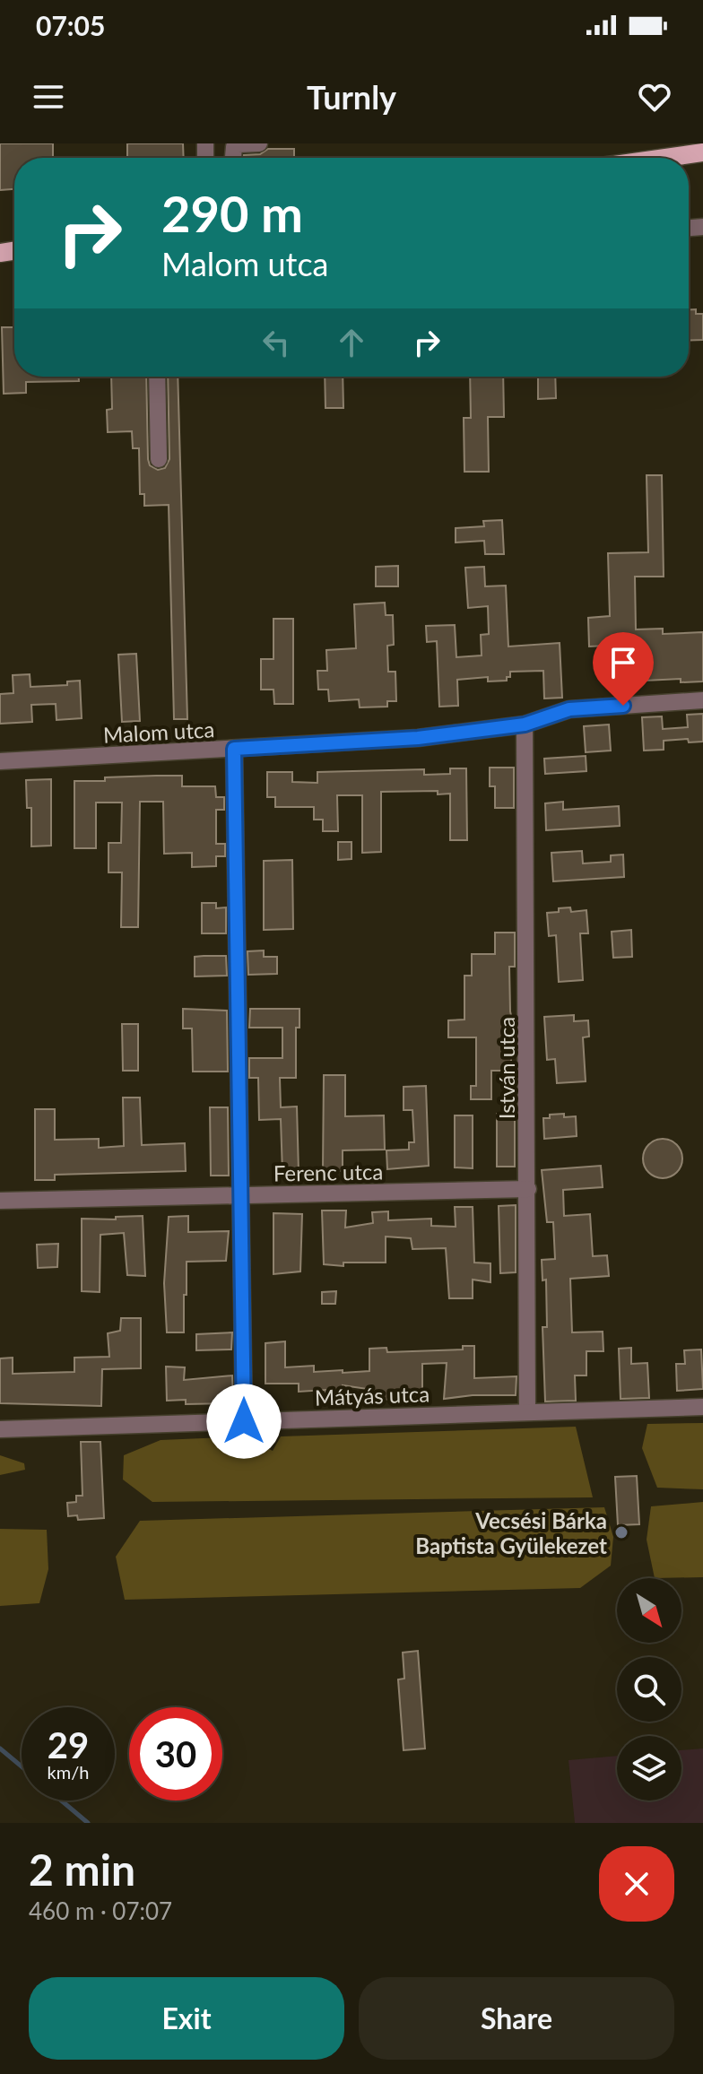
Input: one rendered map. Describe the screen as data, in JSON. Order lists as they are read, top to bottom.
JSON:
{
  "streets": {
    "street": [
      "Malom utca",
      "István utca",
      "Ferenc utca",
      "Mátyás utca"
    ]
  },
  "crossings": [
    ["Malom utca", "István utca"],
    ["István utca", "Ferenc utca"],
    ["István utca", "Mátyás utca"]
  ],
  "places": ["Vecsési Bárka Baptista Gyülekezet"],
  "north": "bottom right",
  "page": {
    "status": "07:05",
    "header": "Turnly",
    "turn": ["290 m", "Malom utca"],
    "speed": "29 km/h",
    "limit": "30",
    "heading": ["2 min", "460 m · 07:07"],
    "buttons": ["Exit", "Share"]
  }
}
